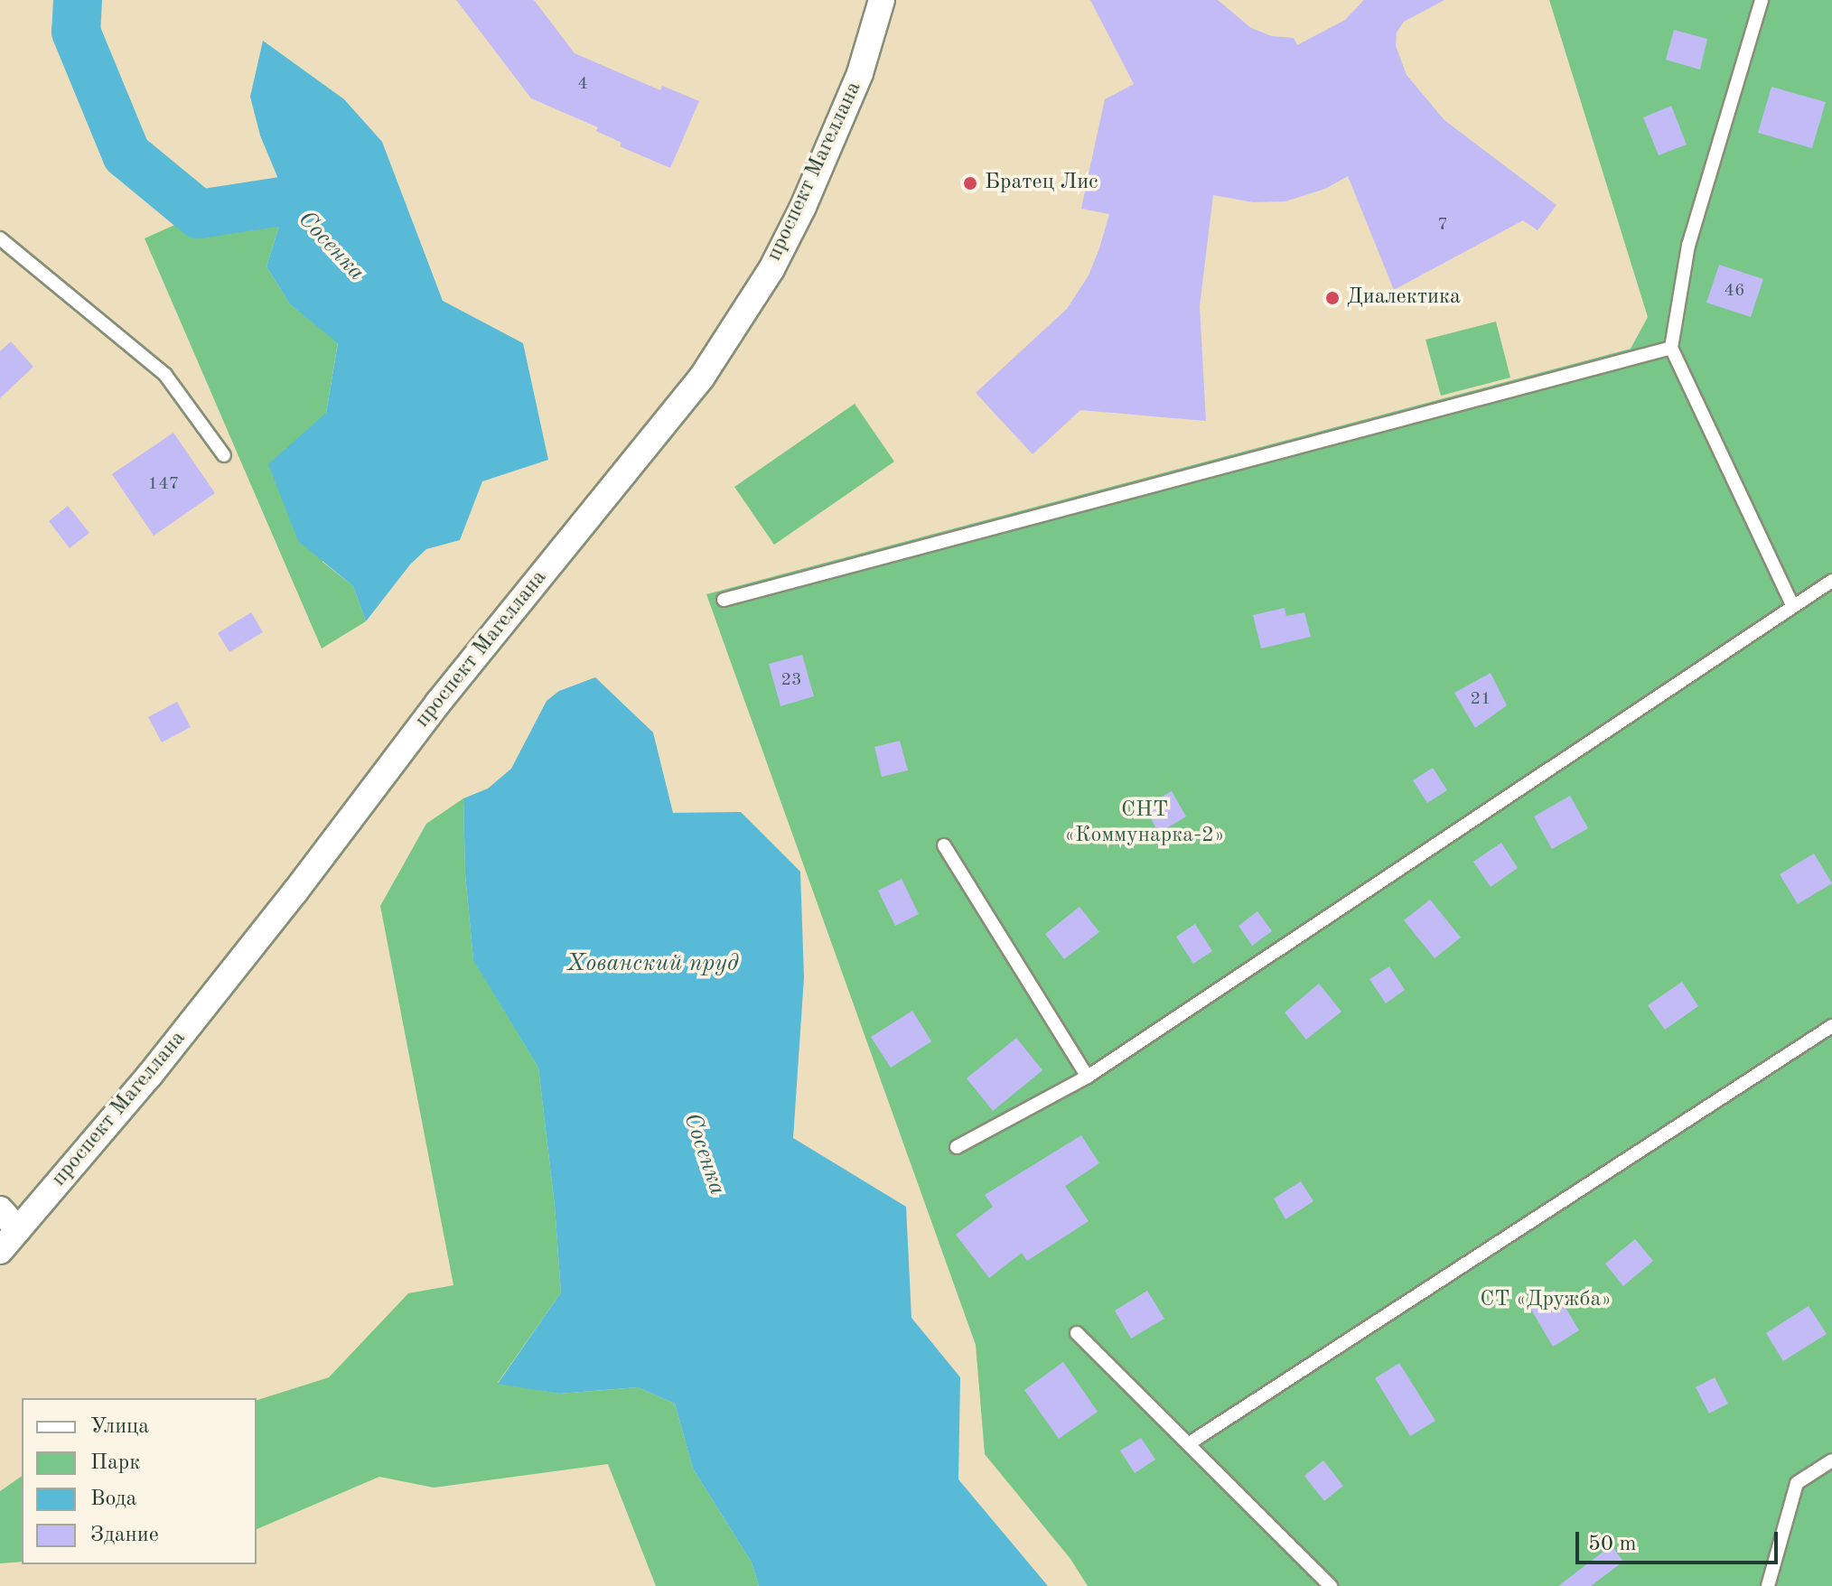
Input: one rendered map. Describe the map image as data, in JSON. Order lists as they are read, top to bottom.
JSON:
{
  "streets": {
    "street": ["проспект Магеллана"]
  },
  "water": ["Сосенка", "Хованский пруд"],
  "parks": ["СНТ «Коммунарка-2»", "СТ «Дружба»"],
  "places": ["Братец Лис", "Диалектика"],
  "house_numbers": [
    "4",
    "7",
    "46",
    "147",
    "23",
    "21"
  ],
  "legend": [
    "Улица",
    "Парк",
    "Вода",
    "Здание"
  ],
  "scale_bar": "50 m"
}
